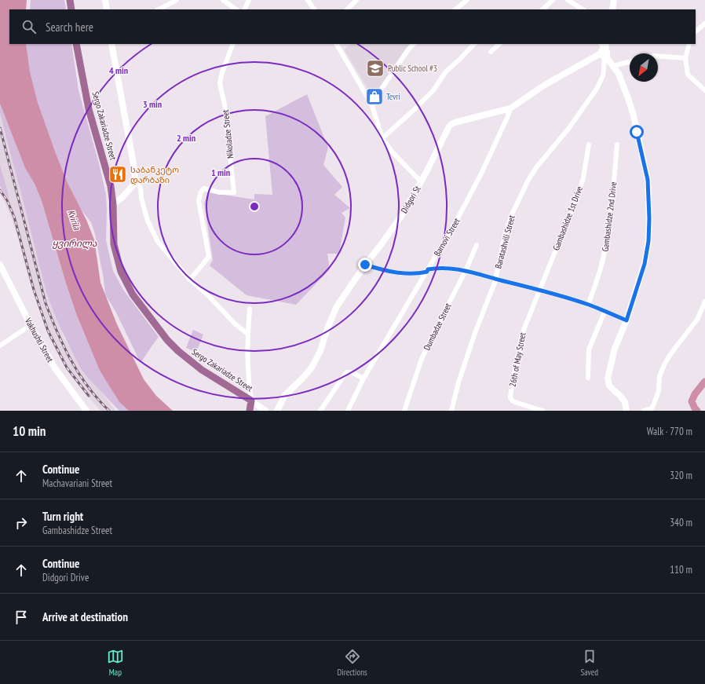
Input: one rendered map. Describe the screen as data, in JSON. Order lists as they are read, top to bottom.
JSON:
{
  "streets": {
    "main road": ["Sergo Zakariadze Street"],
    "street": [
      "Nikoladze Street",
      "Didgori St",
      "Gambashidze 2nd Drive",
      "Gambashidze 1st Drive",
      "Barnovi Street",
      "Baratashvili Street",
      "Dumbadze Street",
      "Vakhushti Street",
      "26th of May Street"
    ]
  },
  "crossings": [
    ["Didgori St", "Barnovi Street"],
    ["Didgori St", "Baratashvili Street"],
    ["Gambashidze 1st Drive", "26th of May Street"]
  ],
  "water": ["Kvirila", "ყვირილა"],
  "places": {
    "school or university": ["Public School #3"],
    "shop": ["Tevri"],
    "restaurant": ["საბანკეტო დარბაზი"]
  },
  "north": "bottom left",
  "page": {
    "search": "Search here",
    "heading": ["10 min", "Walk · 770 m"],
    "list": [
      ["Continue", "Machavariani Street", "320 m"],
      ["Turn right", "Gambashidze Street", "340 m"],
      ["Continue", "Didgori Drive", "110 m"],
      "Arrive at destination"
    ],
    "nav": ["Map", "Directions", "Saved"]
  },
  "rings": [
    "4 min",
    "3 min",
    "2 min",
    "1 min"
  ]
}
